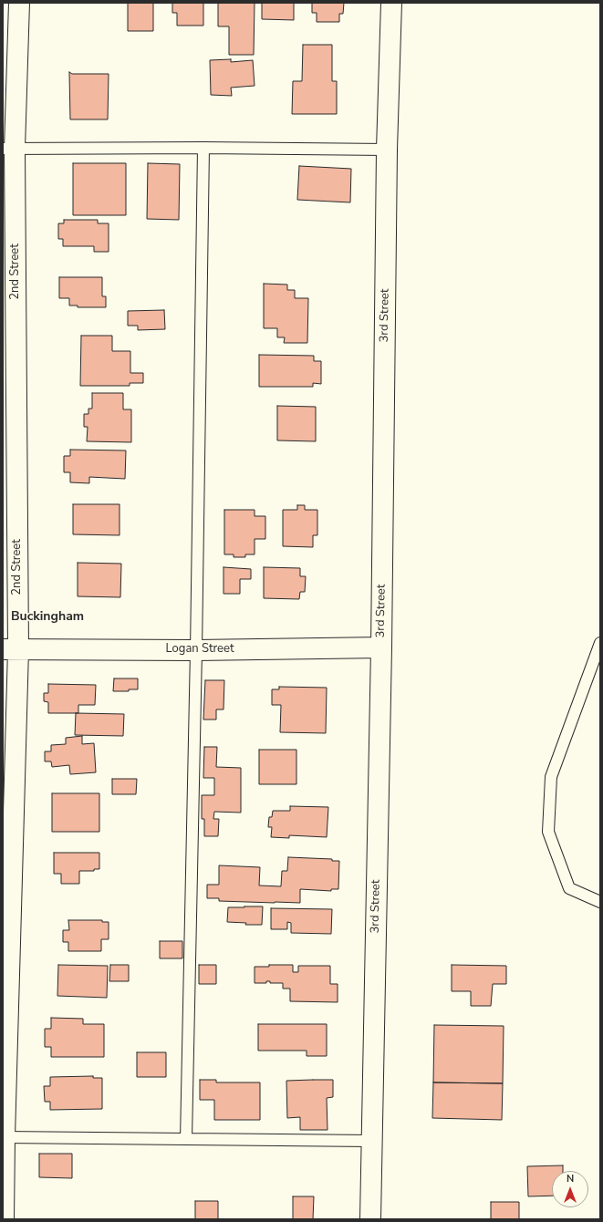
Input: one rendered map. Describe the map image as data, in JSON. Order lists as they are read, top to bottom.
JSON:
{
  "streets": {
    "street": ["2nd Street", "3rd Street", "Logan Street"]
  },
  "crossings": [
    ["2nd Street", "Logan Street"],
    ["3rd Street", "Logan Street"]
  ],
  "districts": ["Buckingham"],
  "north": "top"
}
